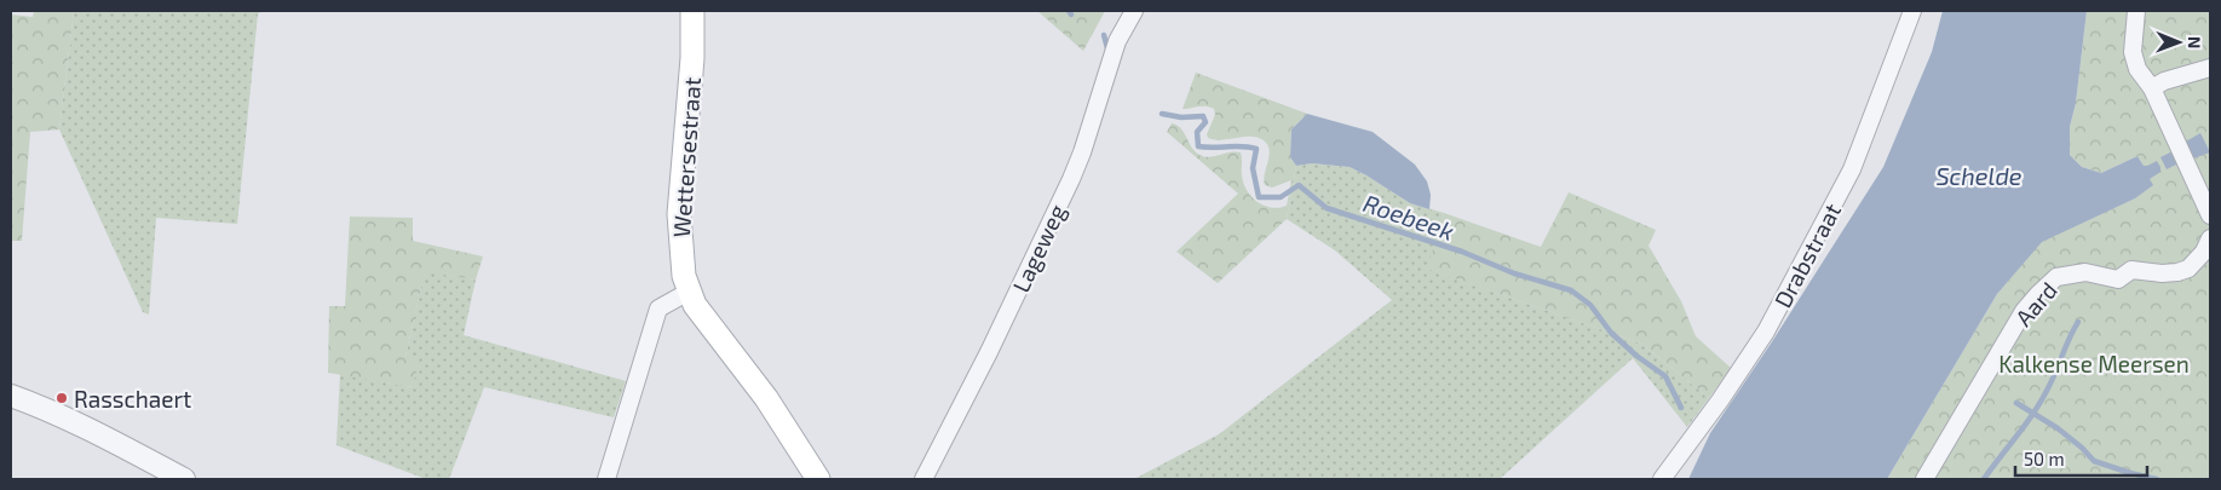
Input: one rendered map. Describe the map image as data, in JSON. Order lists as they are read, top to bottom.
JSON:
{
  "streets": {
    "main road": ["Wettersestraat"],
    "street": ["Lageweg", "Drabstraat", "Aard"]
  },
  "water": ["Schelde", "Roebeek"],
  "parks": ["Kalkense Meersen"],
  "places": ["Rasschaert"],
  "scale_bar": "50 m",
  "north": "right"
}
